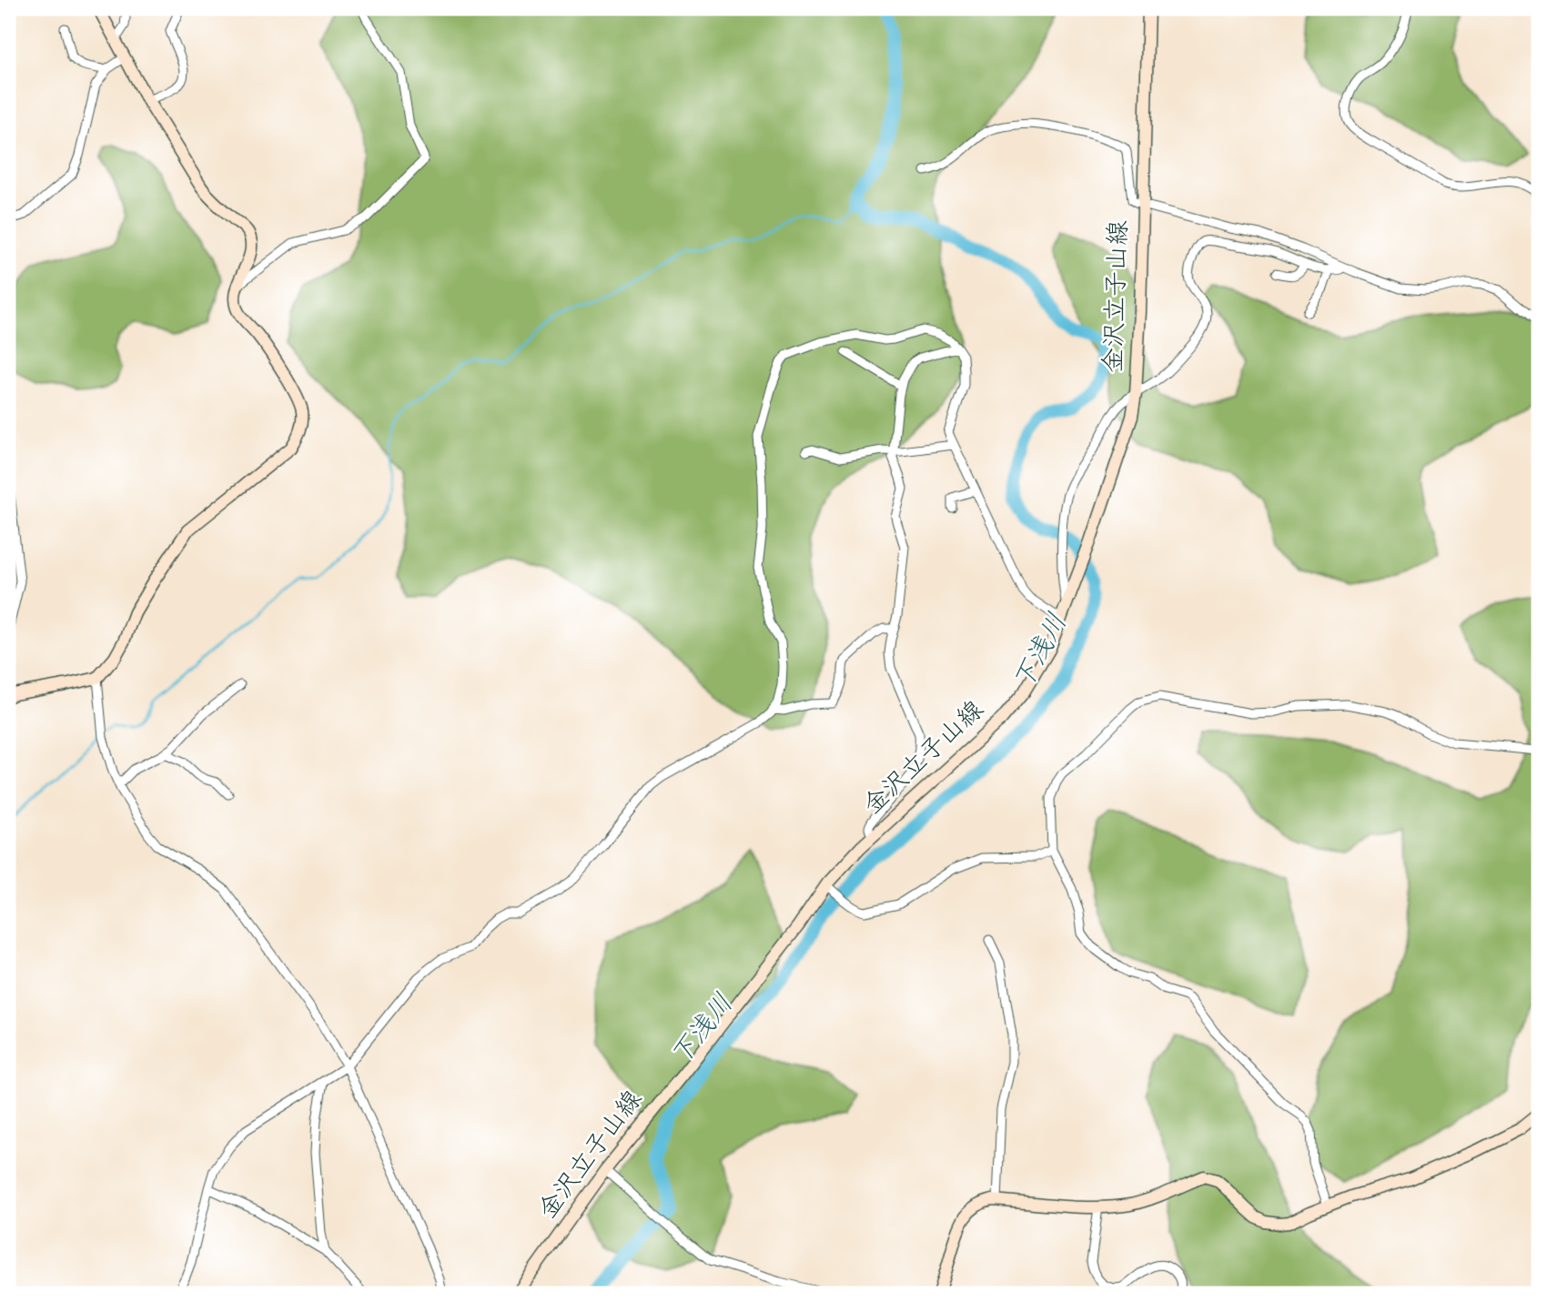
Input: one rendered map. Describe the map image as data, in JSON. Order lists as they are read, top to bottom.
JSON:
{
  "streets": {
    "street": ["金沢立子山線"]
  },
  "water": ["下浅川"]
}
